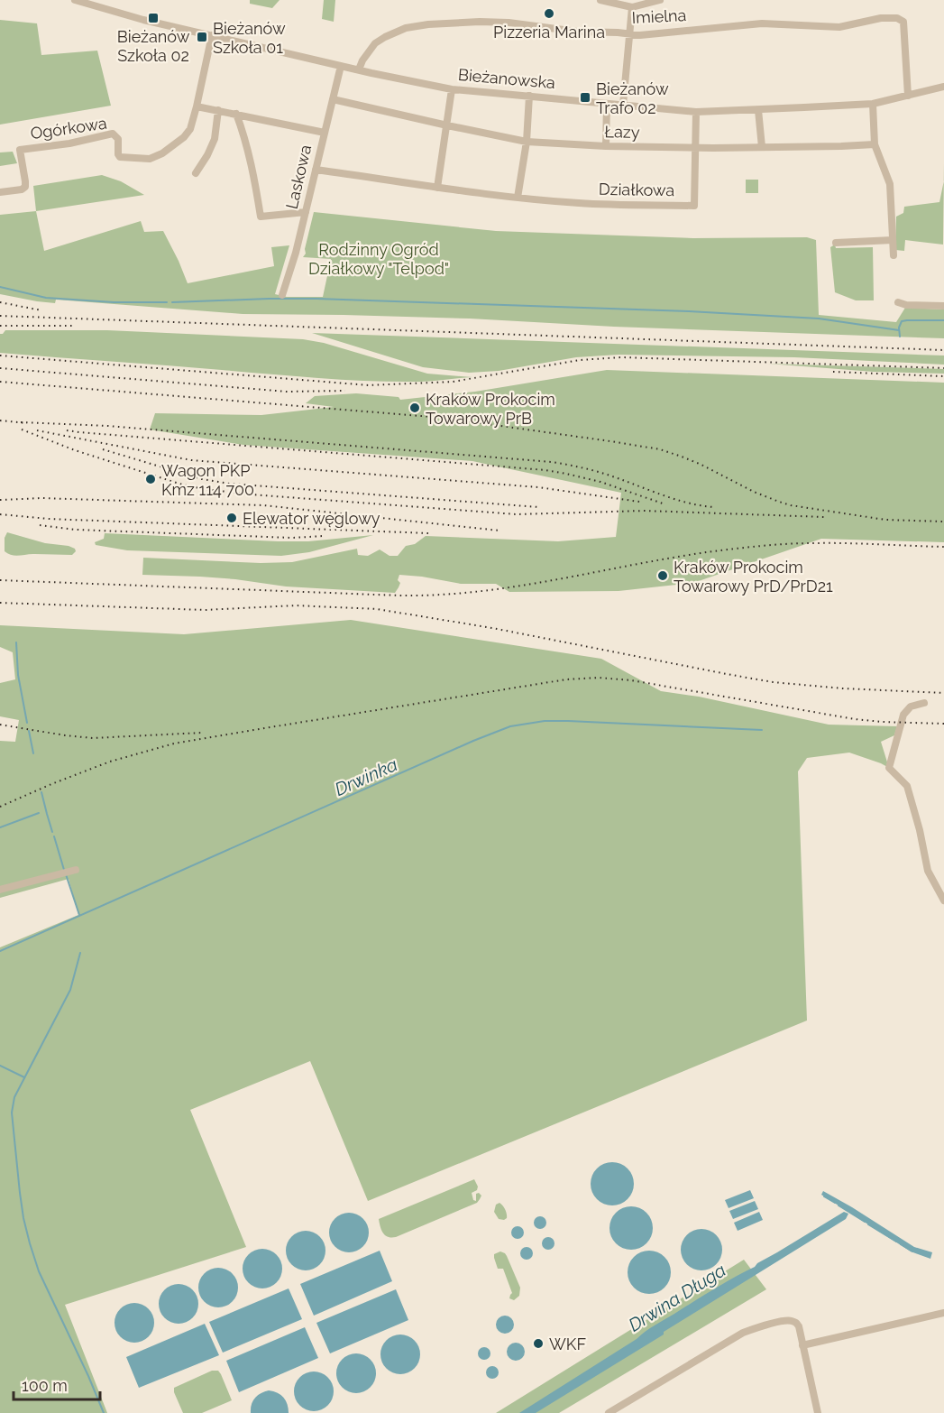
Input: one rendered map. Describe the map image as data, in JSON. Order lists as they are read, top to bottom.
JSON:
{
  "streets": {
    "street": [
      "Imielna",
      "Bieżanowska",
      "Ogórkowa",
      "Łazy",
      "Laskowa",
      "Działkowa"
    ]
  },
  "crossings": [
    ["Imielna", "Bieżanowska"],
    ["Bieżanowska", "Ogórkowa"],
    ["Bieżanowska", "Laskowa"],
    ["Bieżanowska", "Działkowa"],
    ["Łazy", "Laskowa"],
    ["Łazy", "Działkowa"],
    ["Laskowa", "Działkowa"]
  ],
  "water": ["Drwinka", "Drwina Długa"],
  "parks": ["Rodzinny Ogród Działkowy \"Telpod\""],
  "places": {
    "other": [
      "Pizzeria Marina",
      "Kraków Prokocim Towarowy PrB",
      "Wagon PKP Kmz 114 700",
      "Elewator węglowy",
      "Kraków Prokocim Towarowy PrD/PrD21",
      "WKF"
    ],
    "transit": ["Bieżanów Szkoła 02", "Bieżanów Szkoła 01", "Bieżanów Trafo 02"]
  },
  "scale_bar": "100 m"
}
